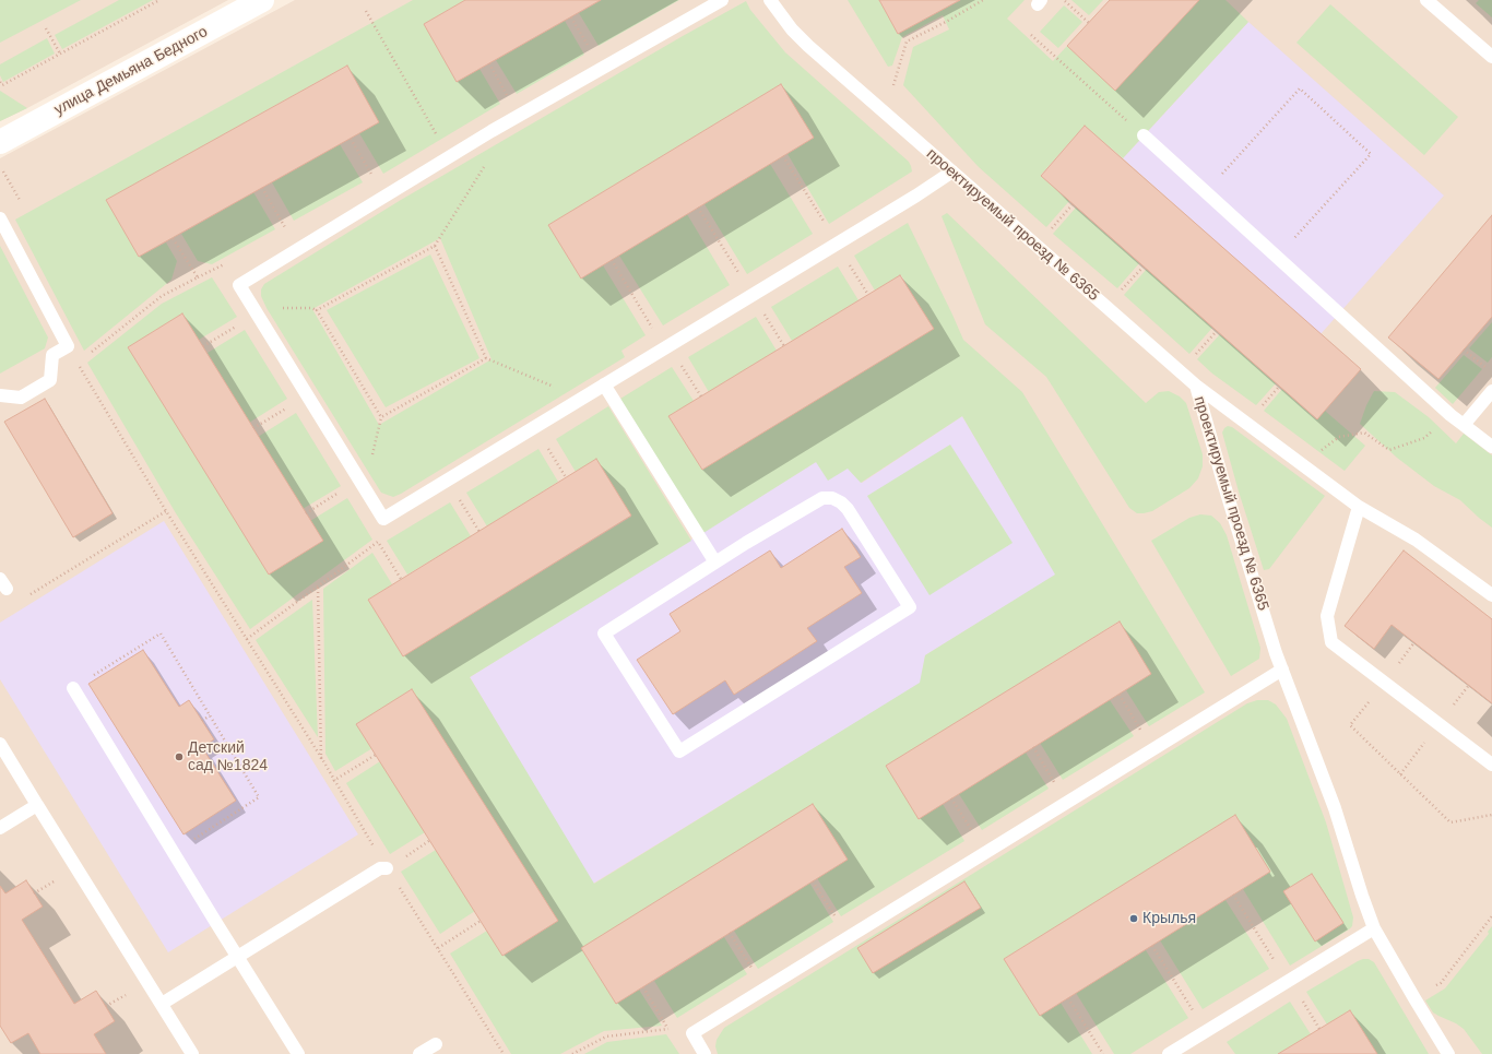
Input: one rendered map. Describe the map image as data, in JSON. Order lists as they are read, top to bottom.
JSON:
{
  "streets": {
    "street": ["улица Демьяна Бедного"],
    "lane": ["проектируемый проезд № 6365"]
  },
  "places": ["Детский сад №1824", "Крылья"]
}
